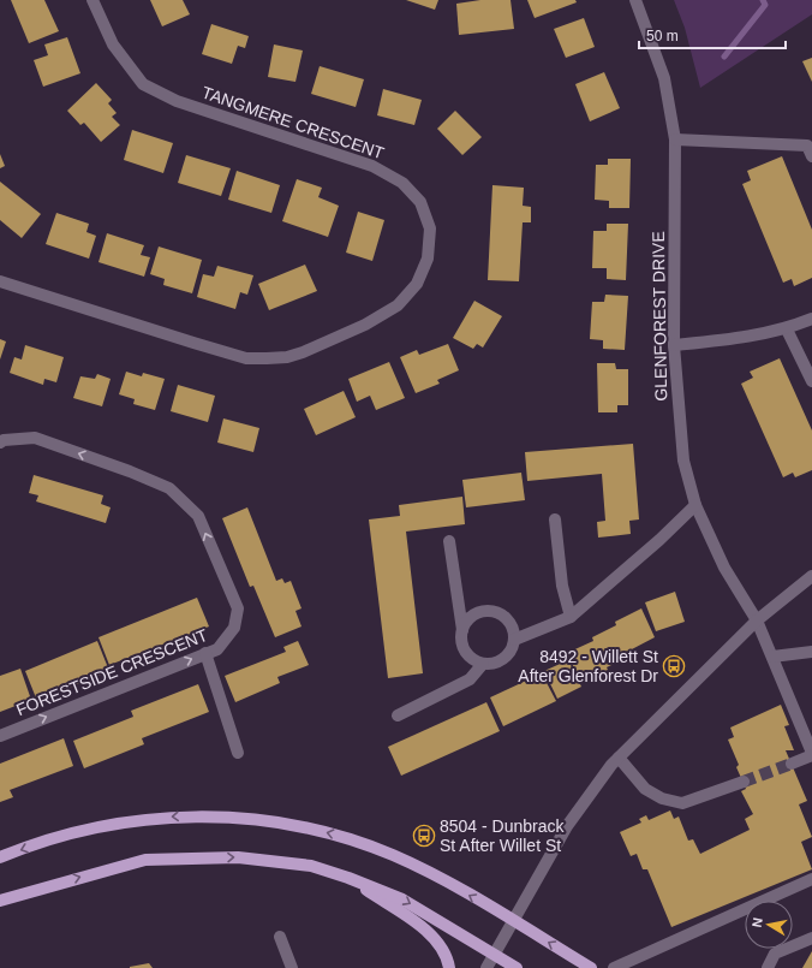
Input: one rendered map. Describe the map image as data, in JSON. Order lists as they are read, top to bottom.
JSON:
{
  "streets": {
    "street": ["TANGMERE CRESCENT", "GLENFOREST DRIVE", "FORESTSIDE CRESCENT"]
  },
  "places": {
    "bus stop": ["8492 - Willett St After Glenforest Dr", "8504 - Dunbrack St After Willet St"]
  },
  "scale_bar": "50 m",
  "north": "left"
}
